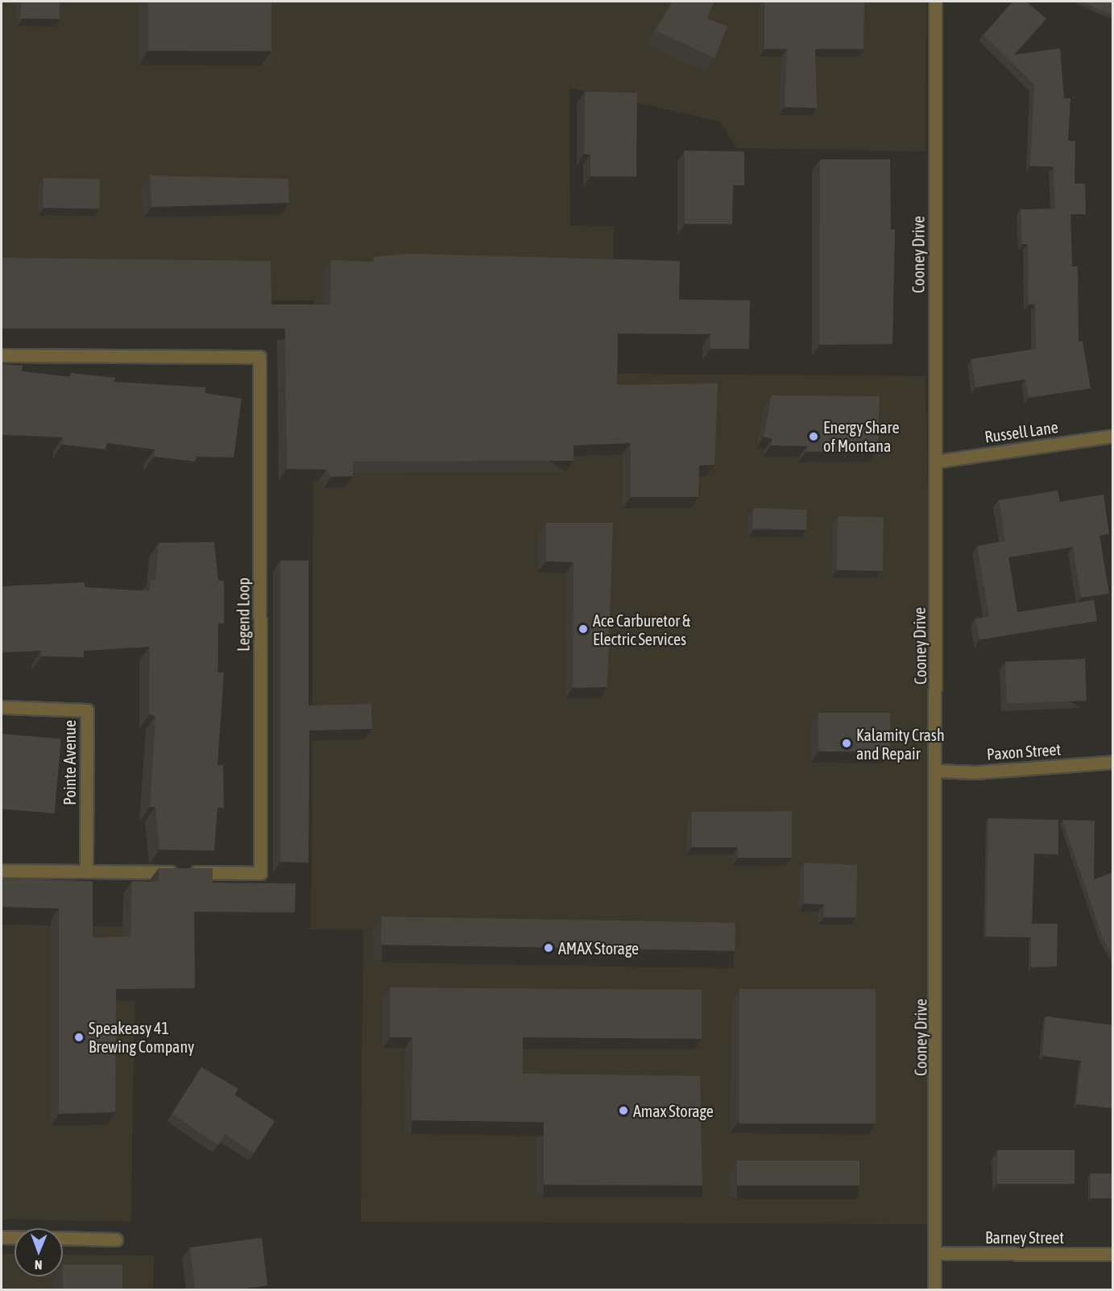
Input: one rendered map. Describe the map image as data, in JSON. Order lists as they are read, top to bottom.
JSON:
{
  "streets": {
    "street": [
      "Cooney Drive",
      "Russell Lane",
      "Legend Loop",
      "Paxon Street",
      "Pointe Avenue",
      "Barney Street"
    ]
  },
  "crossings": [
    ["Cooney Drive", "Russell Lane"],
    ["Cooney Drive", "Paxon Street"],
    ["Cooney Drive", "Barney Street"],
    ["Legend Loop", "Pointe Avenue"]
  ],
  "places": [
    "Energy Share of Montana",
    "Ace Carburetor & Electric Services",
    "Kalamity Crash and Repair",
    "AMAX Storage",
    "Speakeasy 41 Brewing Company",
    "Amax Storage"
  ],
  "north": "bottom"
}
